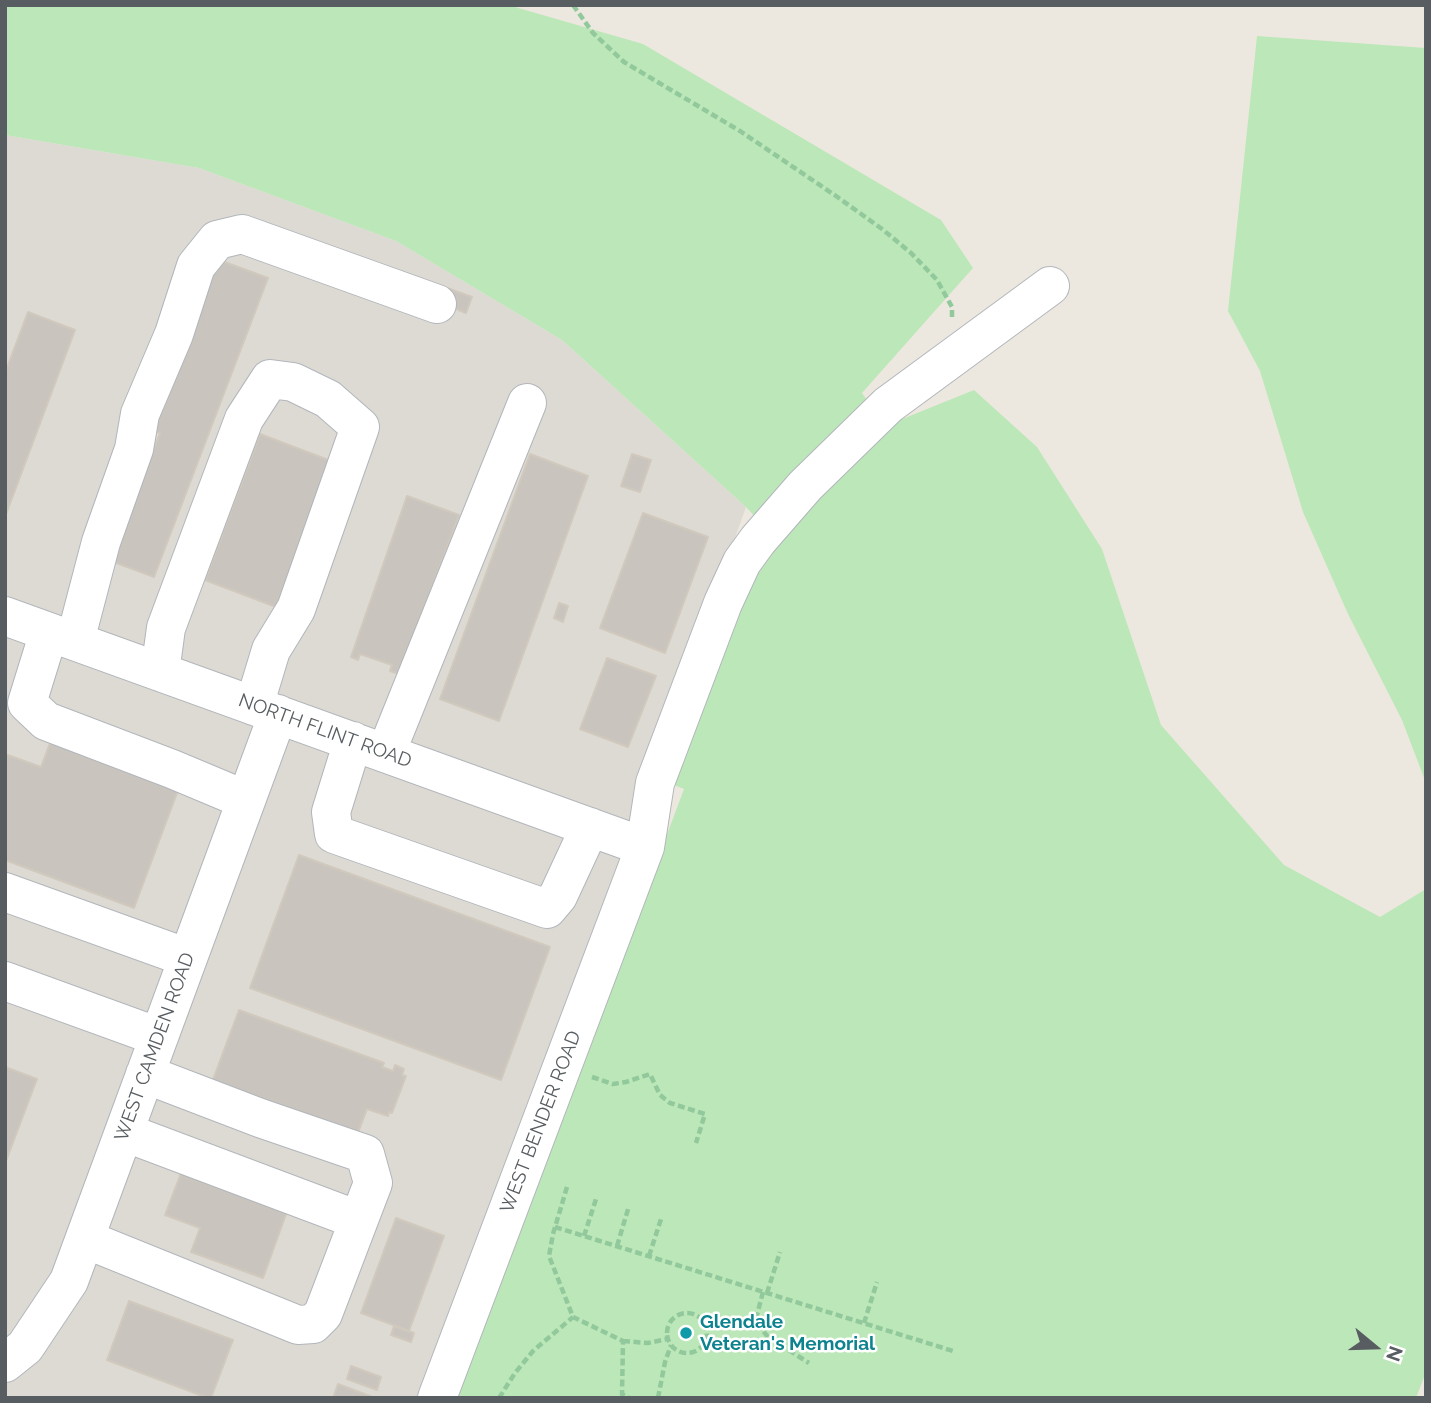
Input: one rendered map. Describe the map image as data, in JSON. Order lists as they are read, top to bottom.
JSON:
{
  "streets": {
    "street": ["NORTH FLINT ROAD", "WEST CAMDEN ROAD", "WEST BENDER ROAD"]
  },
  "crossings": [
    ["NORTH FLINT ROAD", "WEST CAMDEN ROAD"],
    ["NORTH FLINT ROAD", "WEST BENDER ROAD"]
  ],
  "places": ["Glendale Veteran's Memorial"],
  "north": "right"
}
